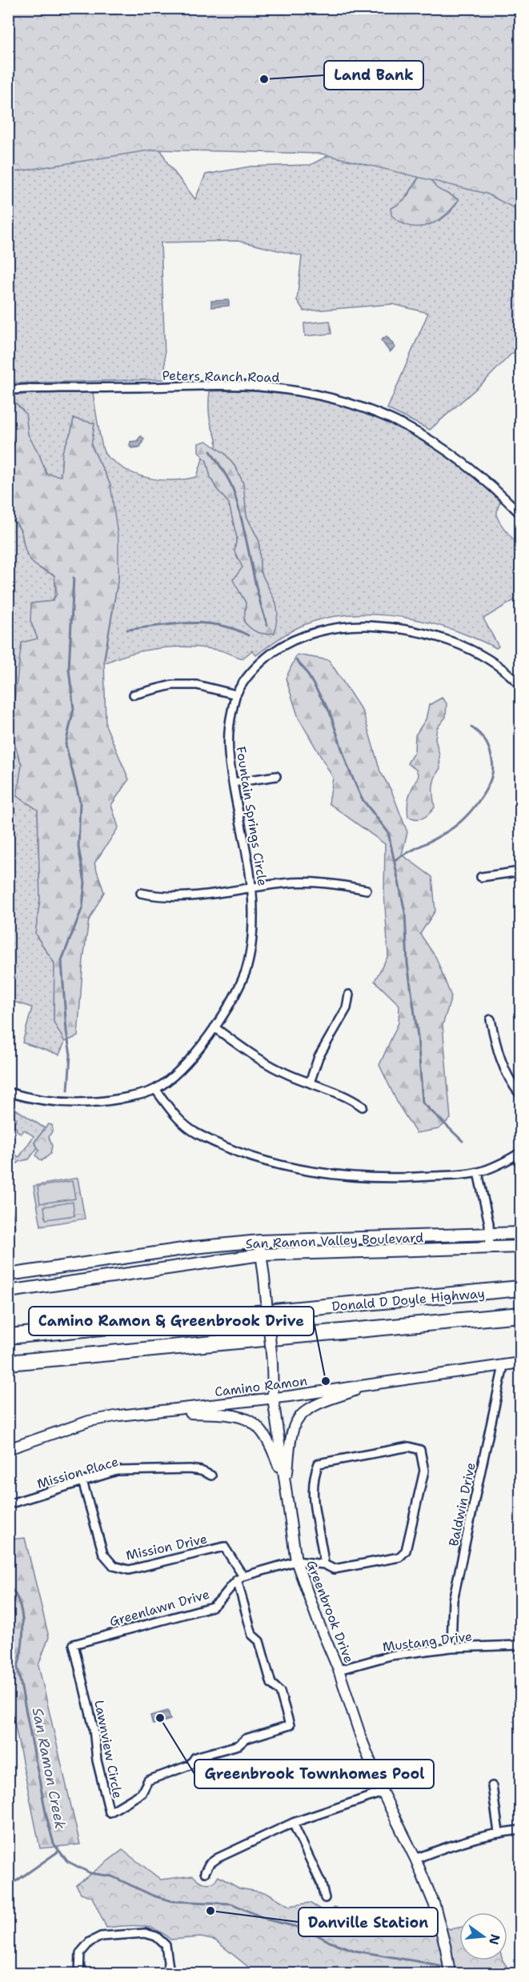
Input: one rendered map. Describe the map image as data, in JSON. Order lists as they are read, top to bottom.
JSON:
{
  "streets": {
    "highway": ["Donald D Doyle Highway"],
    "main road": ["San Ramon Valley Boulevard"],
    "street": [
      "Peters Ranch Road",
      "Fountain Springs Circle",
      "Camino Ramon",
      "Mission Place",
      "Baldwin Drive",
      "Mission Drive",
      "Greenlawn Drive",
      "Greenbrook Drive",
      "Mustang Drive",
      "Lawnview Circle"
    ]
  },
  "crossings": [
    ["San Ramon Valley Boulevard", "Greenbrook Drive"],
    ["Camino Ramon", "Baldwin Drive"],
    ["Camino Ramon", "Greenbrook Drive"],
    ["Mission Place", "Mission Drive"],
    ["Baldwin Drive", "Mustang Drive"],
    ["Mission Drive", "Greenlawn Drive"],
    ["Mission Drive", "Lawnview Circle"],
    ["Greenlawn Drive", "Lawnview Circle"],
    ["Greenbrook Drive", "Mustang Drive"]
  ],
  "water": ["San Ramon Creek"],
  "places": [
    "Land Bank",
    "Camino Ramon & Greenbrook Drive",
    "Greenbrook Townhomes Pool",
    "Danville Station"
  ],
  "north": "right"
}
